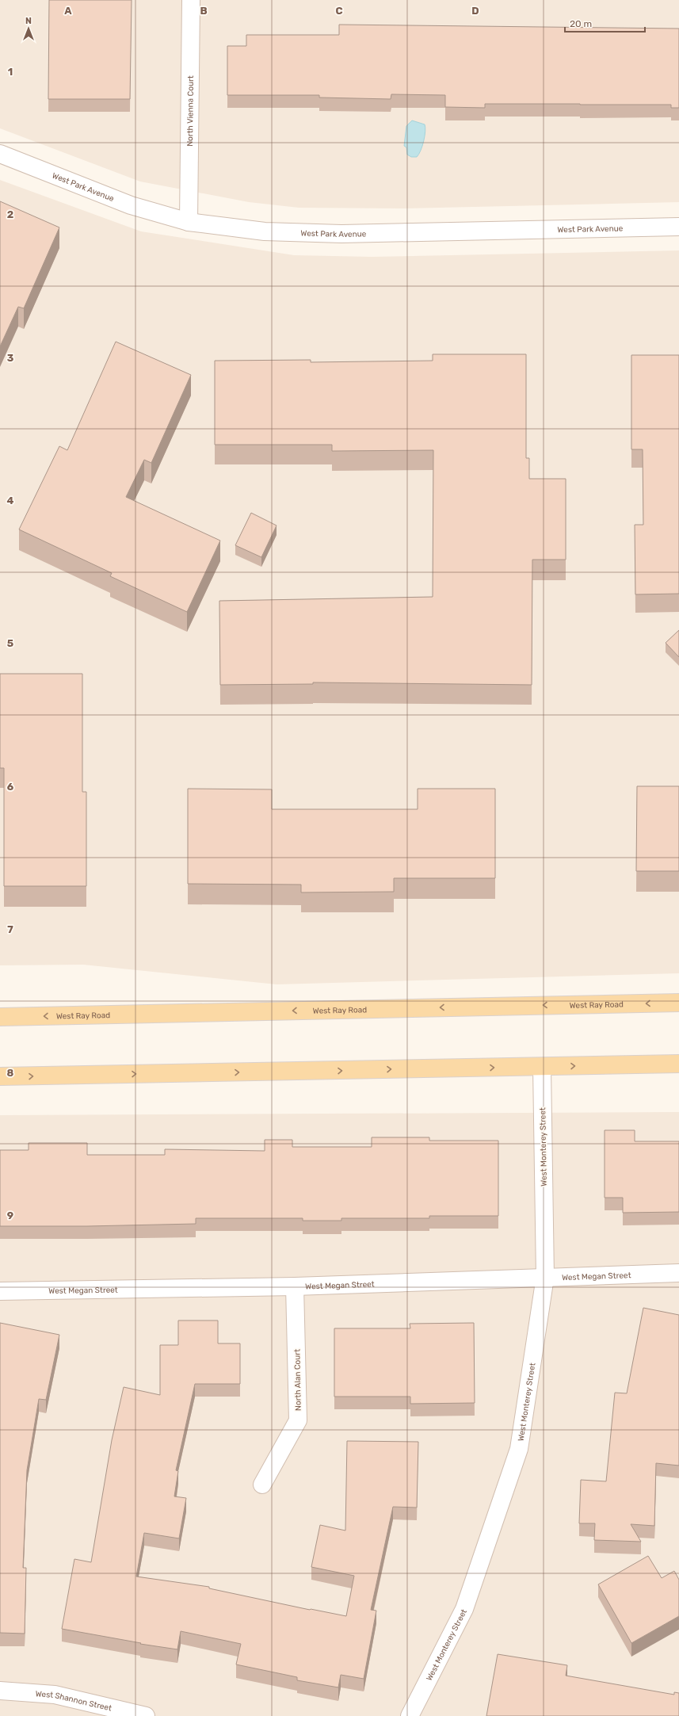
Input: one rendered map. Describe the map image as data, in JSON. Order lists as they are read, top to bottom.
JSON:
{
  "streets": {
    "main road": ["West Ray Road"],
    "street": [
      "North Vienna Court",
      "West Park Avenue",
      "West Monterey Street",
      "West Megan Street",
      "North Alan Court",
      "West Shannon Street"
    ]
  },
  "crossings": [
    ["North Vienna Court", "West Park Avenue"],
    ["West Monterey Street", "West Megan Street"],
    ["West Megan Street", "North Alan Court"]
  ],
  "scale_bar": "20 m",
  "north": "top",
  "grid": {
    "columns": [
      "A",
      "B",
      "C",
      "D"
    ],
    "rows": [
      "1",
      "2",
      "3",
      "4",
      "5",
      "6",
      "7",
      "8",
      "9"
    ]
  }
}
